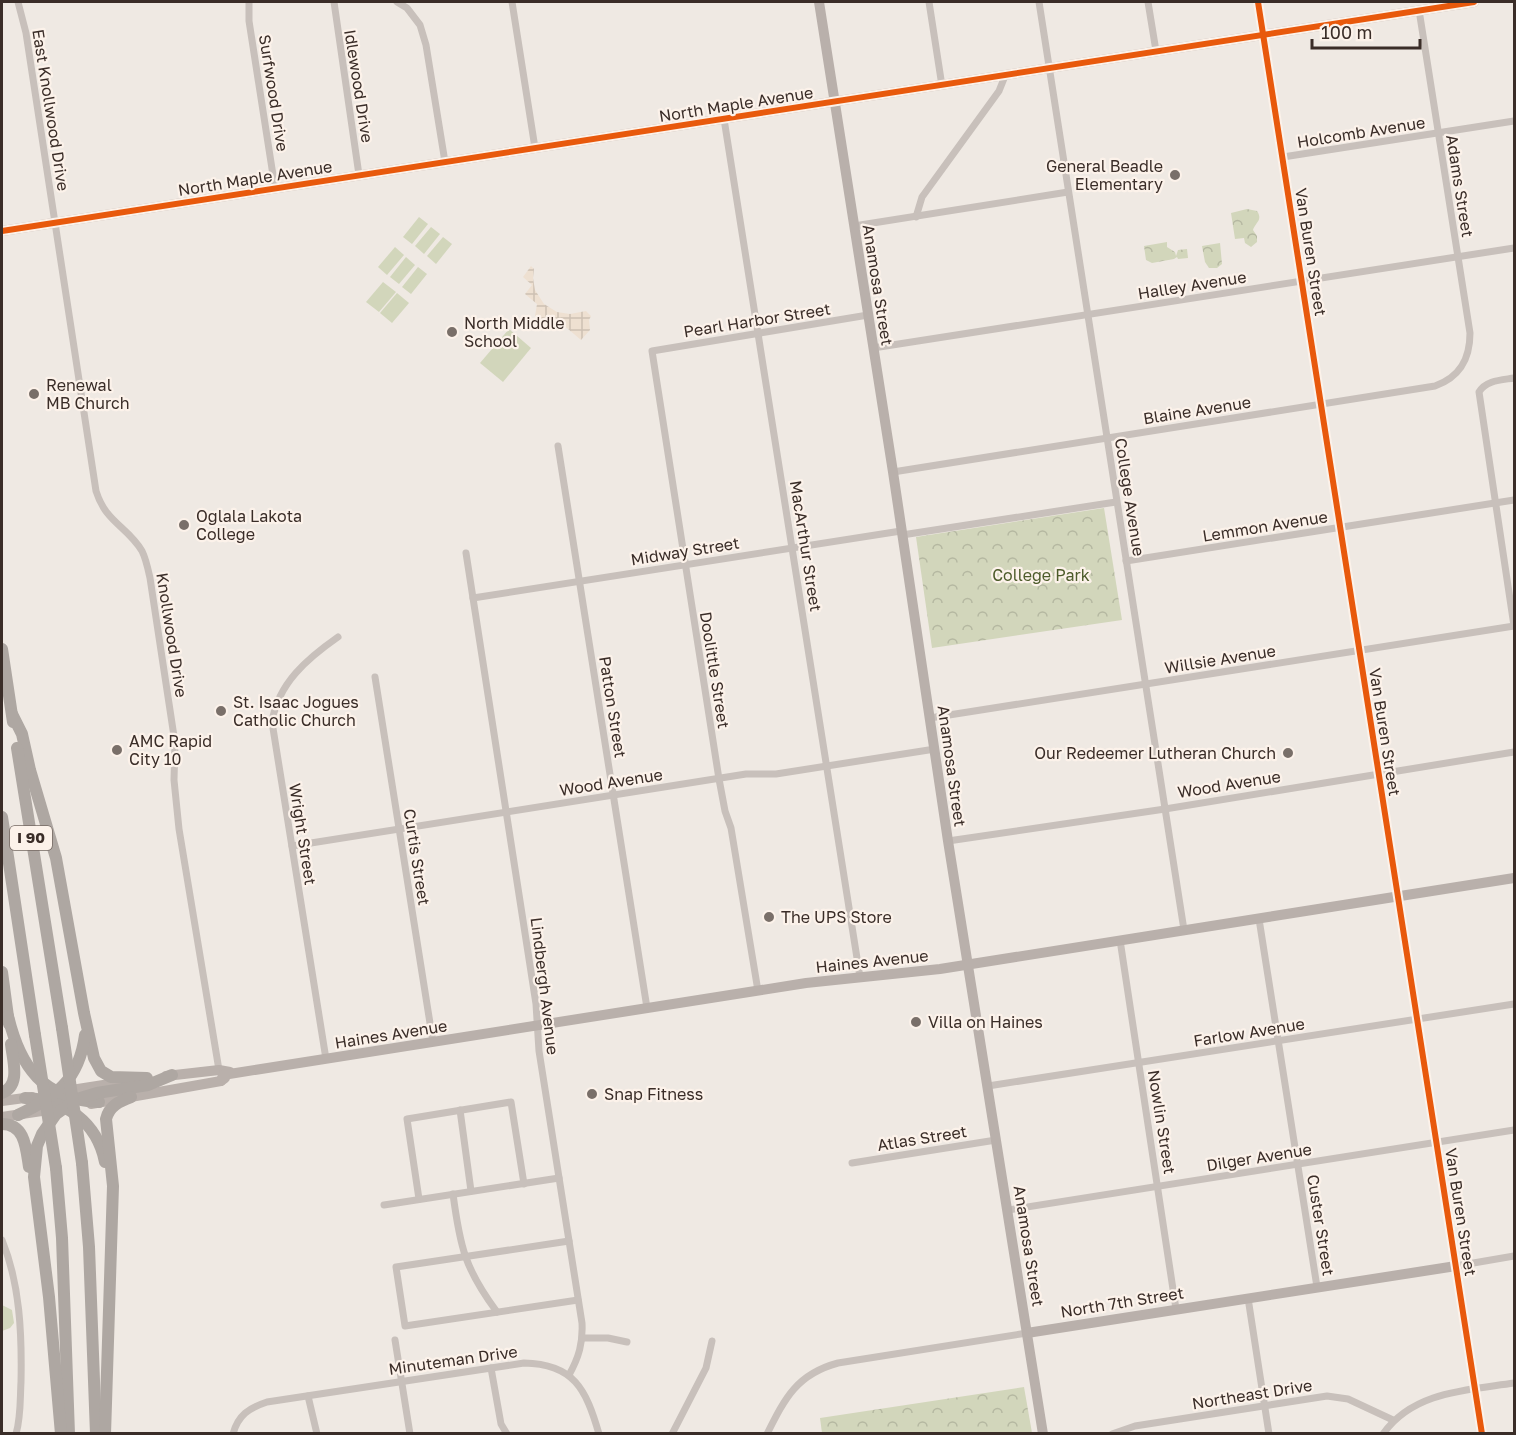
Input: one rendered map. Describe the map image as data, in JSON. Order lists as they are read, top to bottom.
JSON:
{
  "streets": {
    "highway": ["I 90"],
    "main road": [
      "North Maple Avenue",
      "Anamosa Street",
      "Haines Avenue",
      "North 7th Street"
    ],
    "street": [
      "Idlewood Drive",
      "Surfwood Drive",
      "East Knollwood Drive",
      "Holcomb Avenue",
      "Adams Street",
      "Van Buren Street",
      "Halley Avenue",
      "Pearl Harbor Street",
      "Blaine Avenue",
      "College Avenue",
      "Lemmon Avenue",
      "MacArthur Street",
      "Midway Street",
      "Knollwood Drive",
      "Willsie Avenue",
      "Doolittle Street",
      "Patton Street",
      "Wood Avenue",
      "Wright Street",
      "Curtis Street",
      "Lindbergh Avenue",
      "Farlow Avenue",
      "Nowlin Street",
      "Atlas Street",
      "Dilger Avenue",
      "Custer Street",
      "Minuteman Drive",
      "Northeast Drive"
    ]
  },
  "crossings": [
    ["Idlewood Drive", "North Maple Avenue"],
    ["Surfwood Drive", "North Maple Avenue"],
    ["North Maple Avenue", "East Knollwood Drive"],
    ["North Maple Avenue", "Adams Street"],
    ["North Maple Avenue", "Van Buren Street"],
    ["North Maple Avenue", "Anamosa Street"],
    ["North Maple Avenue", "College Avenue"],
    ["North Maple Avenue", "MacArthur Street"],
    ["North Maple Avenue", "Knollwood Drive"],
    ["East Knollwood Drive", "Knollwood Drive"],
    ["Holcomb Avenue", "Adams Street"],
    ["Holcomb Avenue", "Van Buren Street"],
    ["Adams Street", "Halley Avenue"],
    ["Adams Street", "Blaine Avenue"],
    ["Van Buren Street", "Halley Avenue"],
    ["Van Buren Street", "Blaine Avenue"],
    ["Van Buren Street", "Lemmon Avenue"],
    ["Van Buren Street", "Willsie Avenue"],
    ["Van Buren Street", "Wood Avenue"],
    ["Van Buren Street", "Haines Avenue"],
    ["Van Buren Street", "Farlow Avenue"],
    ["Van Buren Street", "Dilger Avenue"],
    ["Van Buren Street", "North 7th Street"],
    ["Anamosa Street", "Halley Avenue"],
    ["Anamosa Street", "Pearl Harbor Street"],
    ["Anamosa Street", "Blaine Avenue"],
    ["Anamosa Street", "Midway Street"],
    ["Anamosa Street", "Willsie Avenue"],
    ["Anamosa Street", "Wood Avenue"],
    ["Anamosa Street", "Haines Avenue"],
    ["Anamosa Street", "Farlow Avenue"],
    ["Anamosa Street", "Atlas Street"],
    ["Anamosa Street", "Dilger Avenue"],
    ["Anamosa Street", "North 7th Street"],
    ["Halley Avenue", "College Avenue"],
    ["Pearl Harbor Street", "MacArthur Street"],
    ["Pearl Harbor Street", "Doolittle Street"],
    ["Blaine Avenue", "College Avenue"],
    ["College Avenue", "Lemmon Avenue"],
    ["College Avenue", "Midway Street"],
    ["College Avenue", "Willsie Avenue"],
    ["College Avenue", "Wood Avenue"],
    ["College Avenue", "Haines Avenue"],
    ["MacArthur Street", "Midway Street"],
    ["MacArthur Street", "Wood Avenue"],
    ["MacArthur Street", "Haines Avenue"],
    ["Midway Street", "Doolittle Street"],
    ["Midway Street", "Patton Street"],
    ["Midway Street", "Lindbergh Avenue"],
    ["Knollwood Drive", "Haines Avenue"],
    ["Doolittle Street", "Wood Avenue"],
    ["Doolittle Street", "Haines Avenue"],
    ["Patton Street", "Wood Avenue"],
    ["Patton Street", "Haines Avenue"],
    ["Wood Avenue", "Wright Street"],
    ["Wood Avenue", "Curtis Street"],
    ["Wood Avenue", "Lindbergh Avenue"],
    ["Wright Street", "Haines Avenue"],
    ["Curtis Street", "Haines Avenue"],
    ["Haines Avenue", "Lindbergh Avenue"],
    ["Haines Avenue", "Nowlin Street"],
    ["Haines Avenue", "Custer Street"],
    ["Lindbergh Avenue", "Minuteman Drive"],
    ["Farlow Avenue", "Nowlin Street"],
    ["Farlow Avenue", "Custer Street"],
    ["Nowlin Street", "Dilger Avenue"],
    ["Nowlin Street", "North 7th Street"],
    ["Dilger Avenue", "Custer Street"],
    ["Custer Street", "North 7th Street"]
  ],
  "parks": ["College Park"],
  "places": [
    "General Beadle Elementary",
    "North Middle School",
    "Renewal MB Church",
    "Oglala Lakota College",
    "St. Isaac Jogues Catholic Church",
    "AMC Rapid City 10",
    "Our Redeemer Lutheran Church",
    "The UPS Store",
    "Villa on Haines",
    "Snap Fitness"
  ],
  "scale_bar": "100 m"
}
